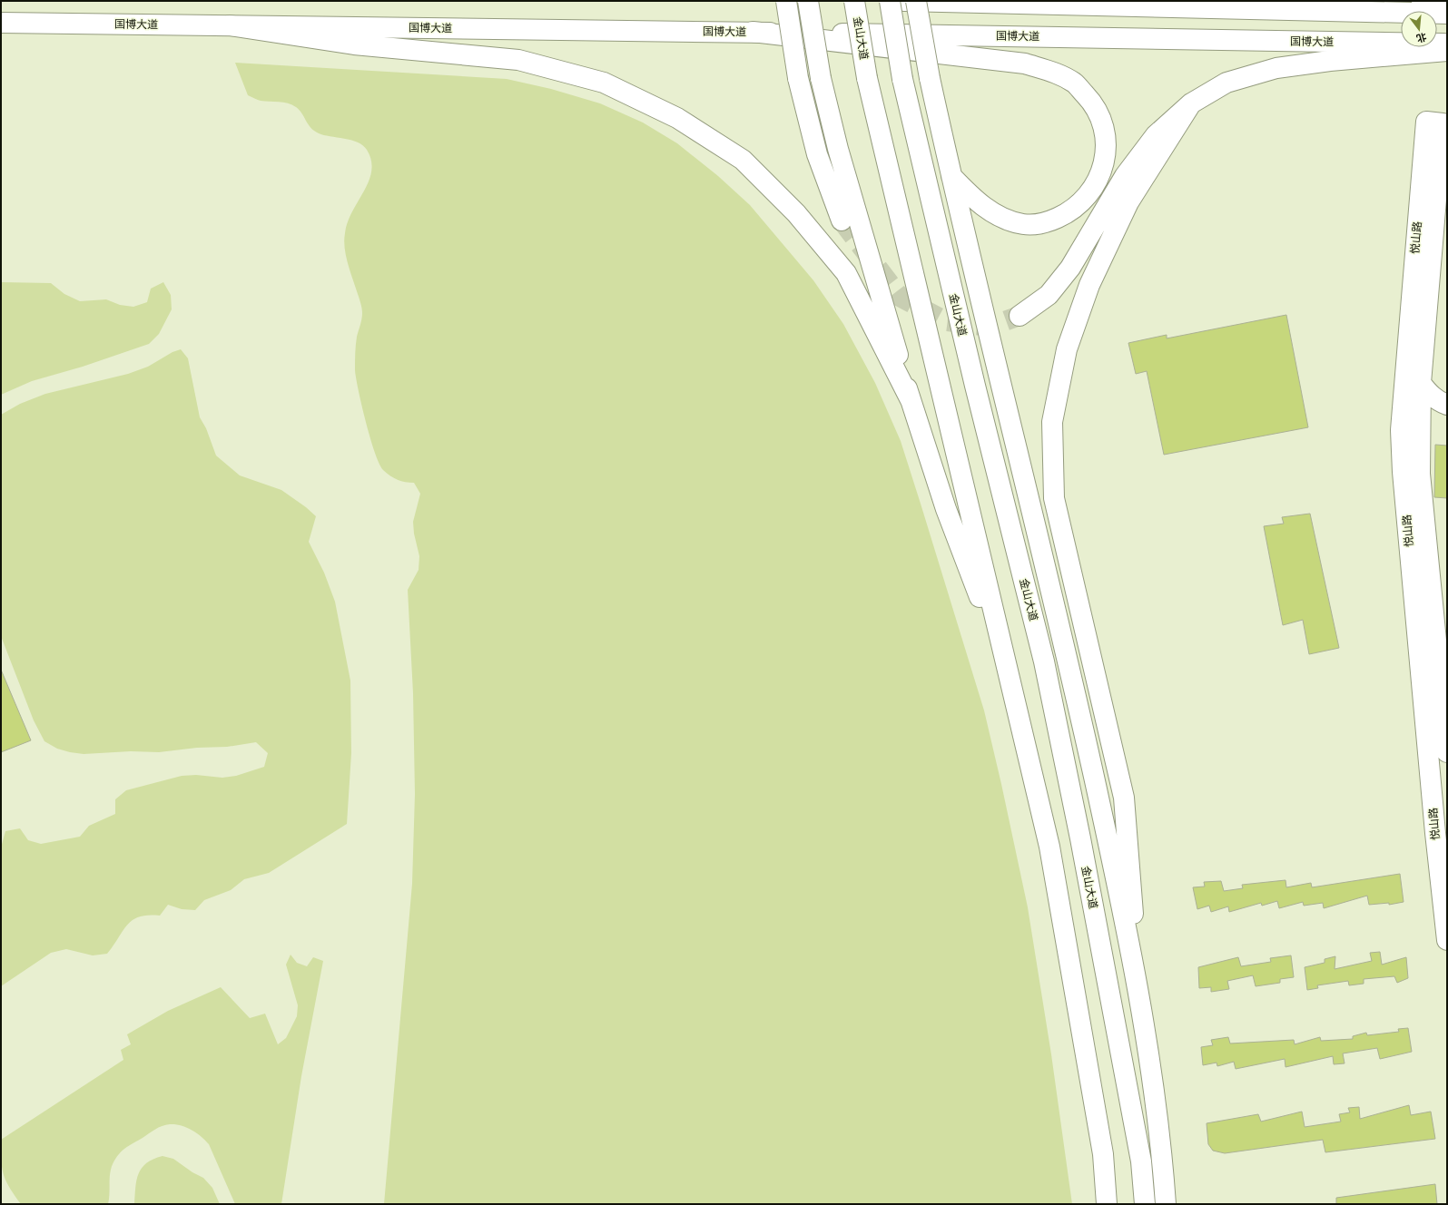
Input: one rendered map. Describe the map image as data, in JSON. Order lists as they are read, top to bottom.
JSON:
{
  "streets": {
    "main road": ["国博大道", "金山大道", "悦山路"]
  },
  "north": "bottom"
}
